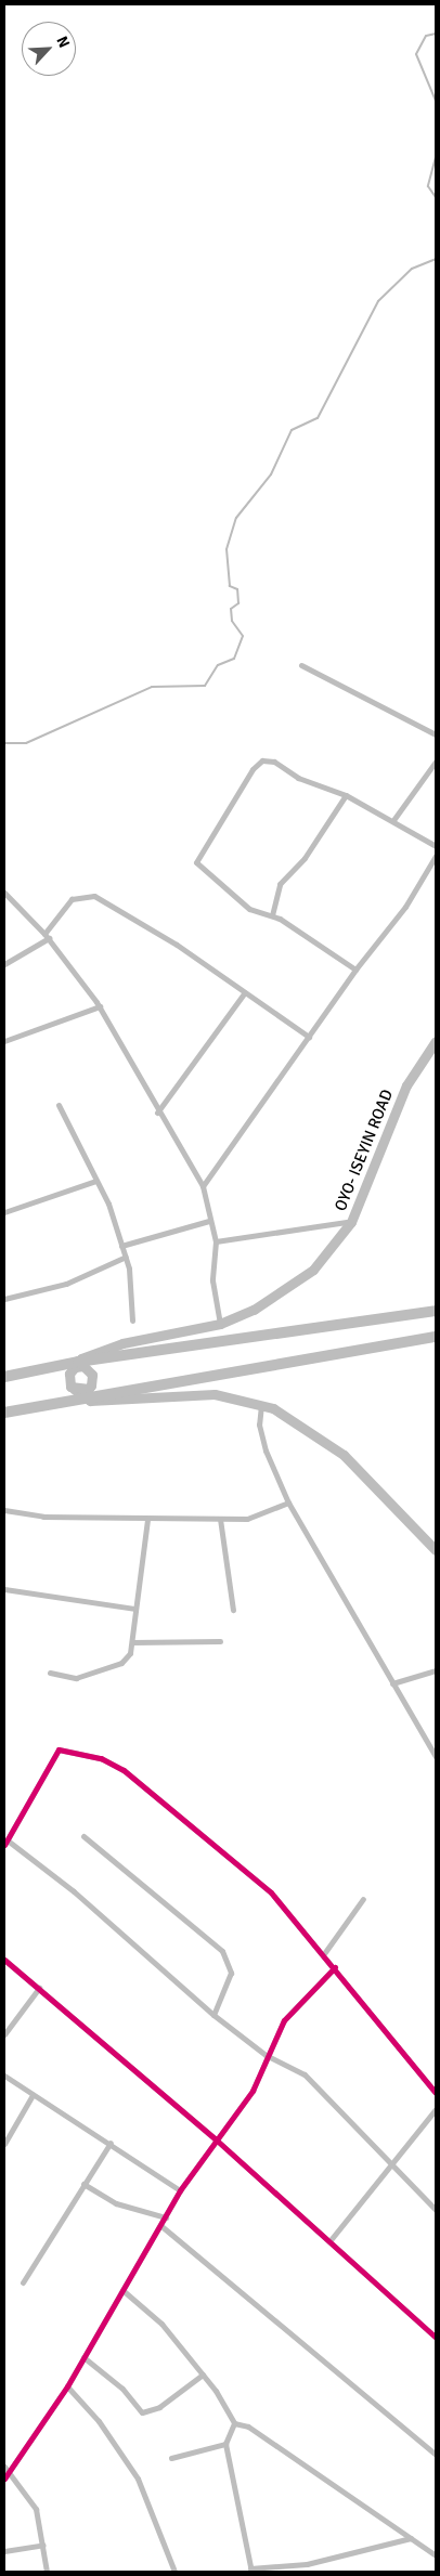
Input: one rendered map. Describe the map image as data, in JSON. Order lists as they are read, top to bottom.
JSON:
{
  "streets": {
    "main road": ["OYO- ISEYIN ROAD"]
  },
  "north": "top right"
}
